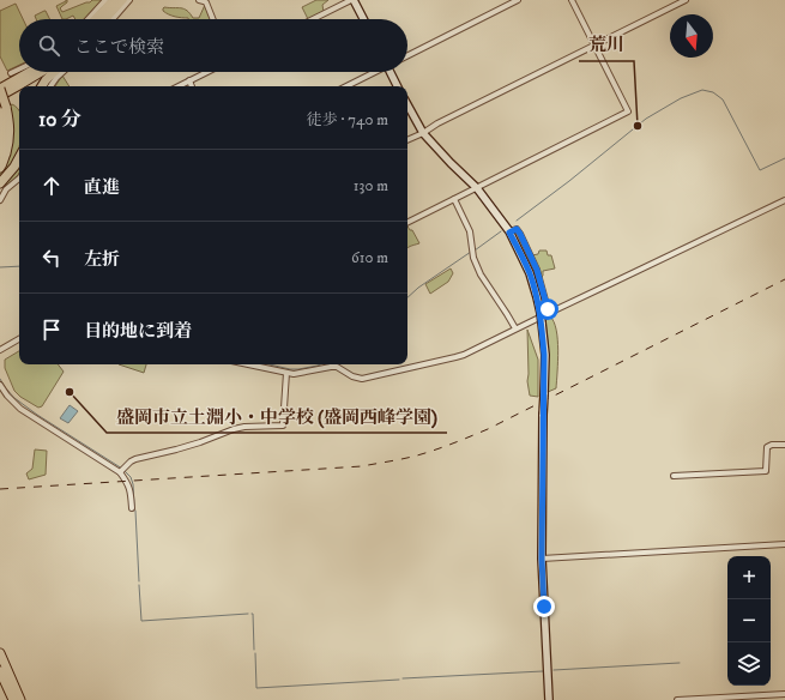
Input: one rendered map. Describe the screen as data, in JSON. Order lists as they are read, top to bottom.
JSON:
{
  "places": ["荒川", "盛岡市立土淵小・中学校 (盛岡西峰学園)"],
  "north": "bottom",
  "page": {
    "search": "ここで検索",
    "heading": ["10 分", "徒歩 · 740 m"],
    "list": [
      ["直進", "130 m"],
      ["左折", "610 m"],
      "目的地に到着"
    ],
    "map_buttons": ["+", "−"]
  }
}
